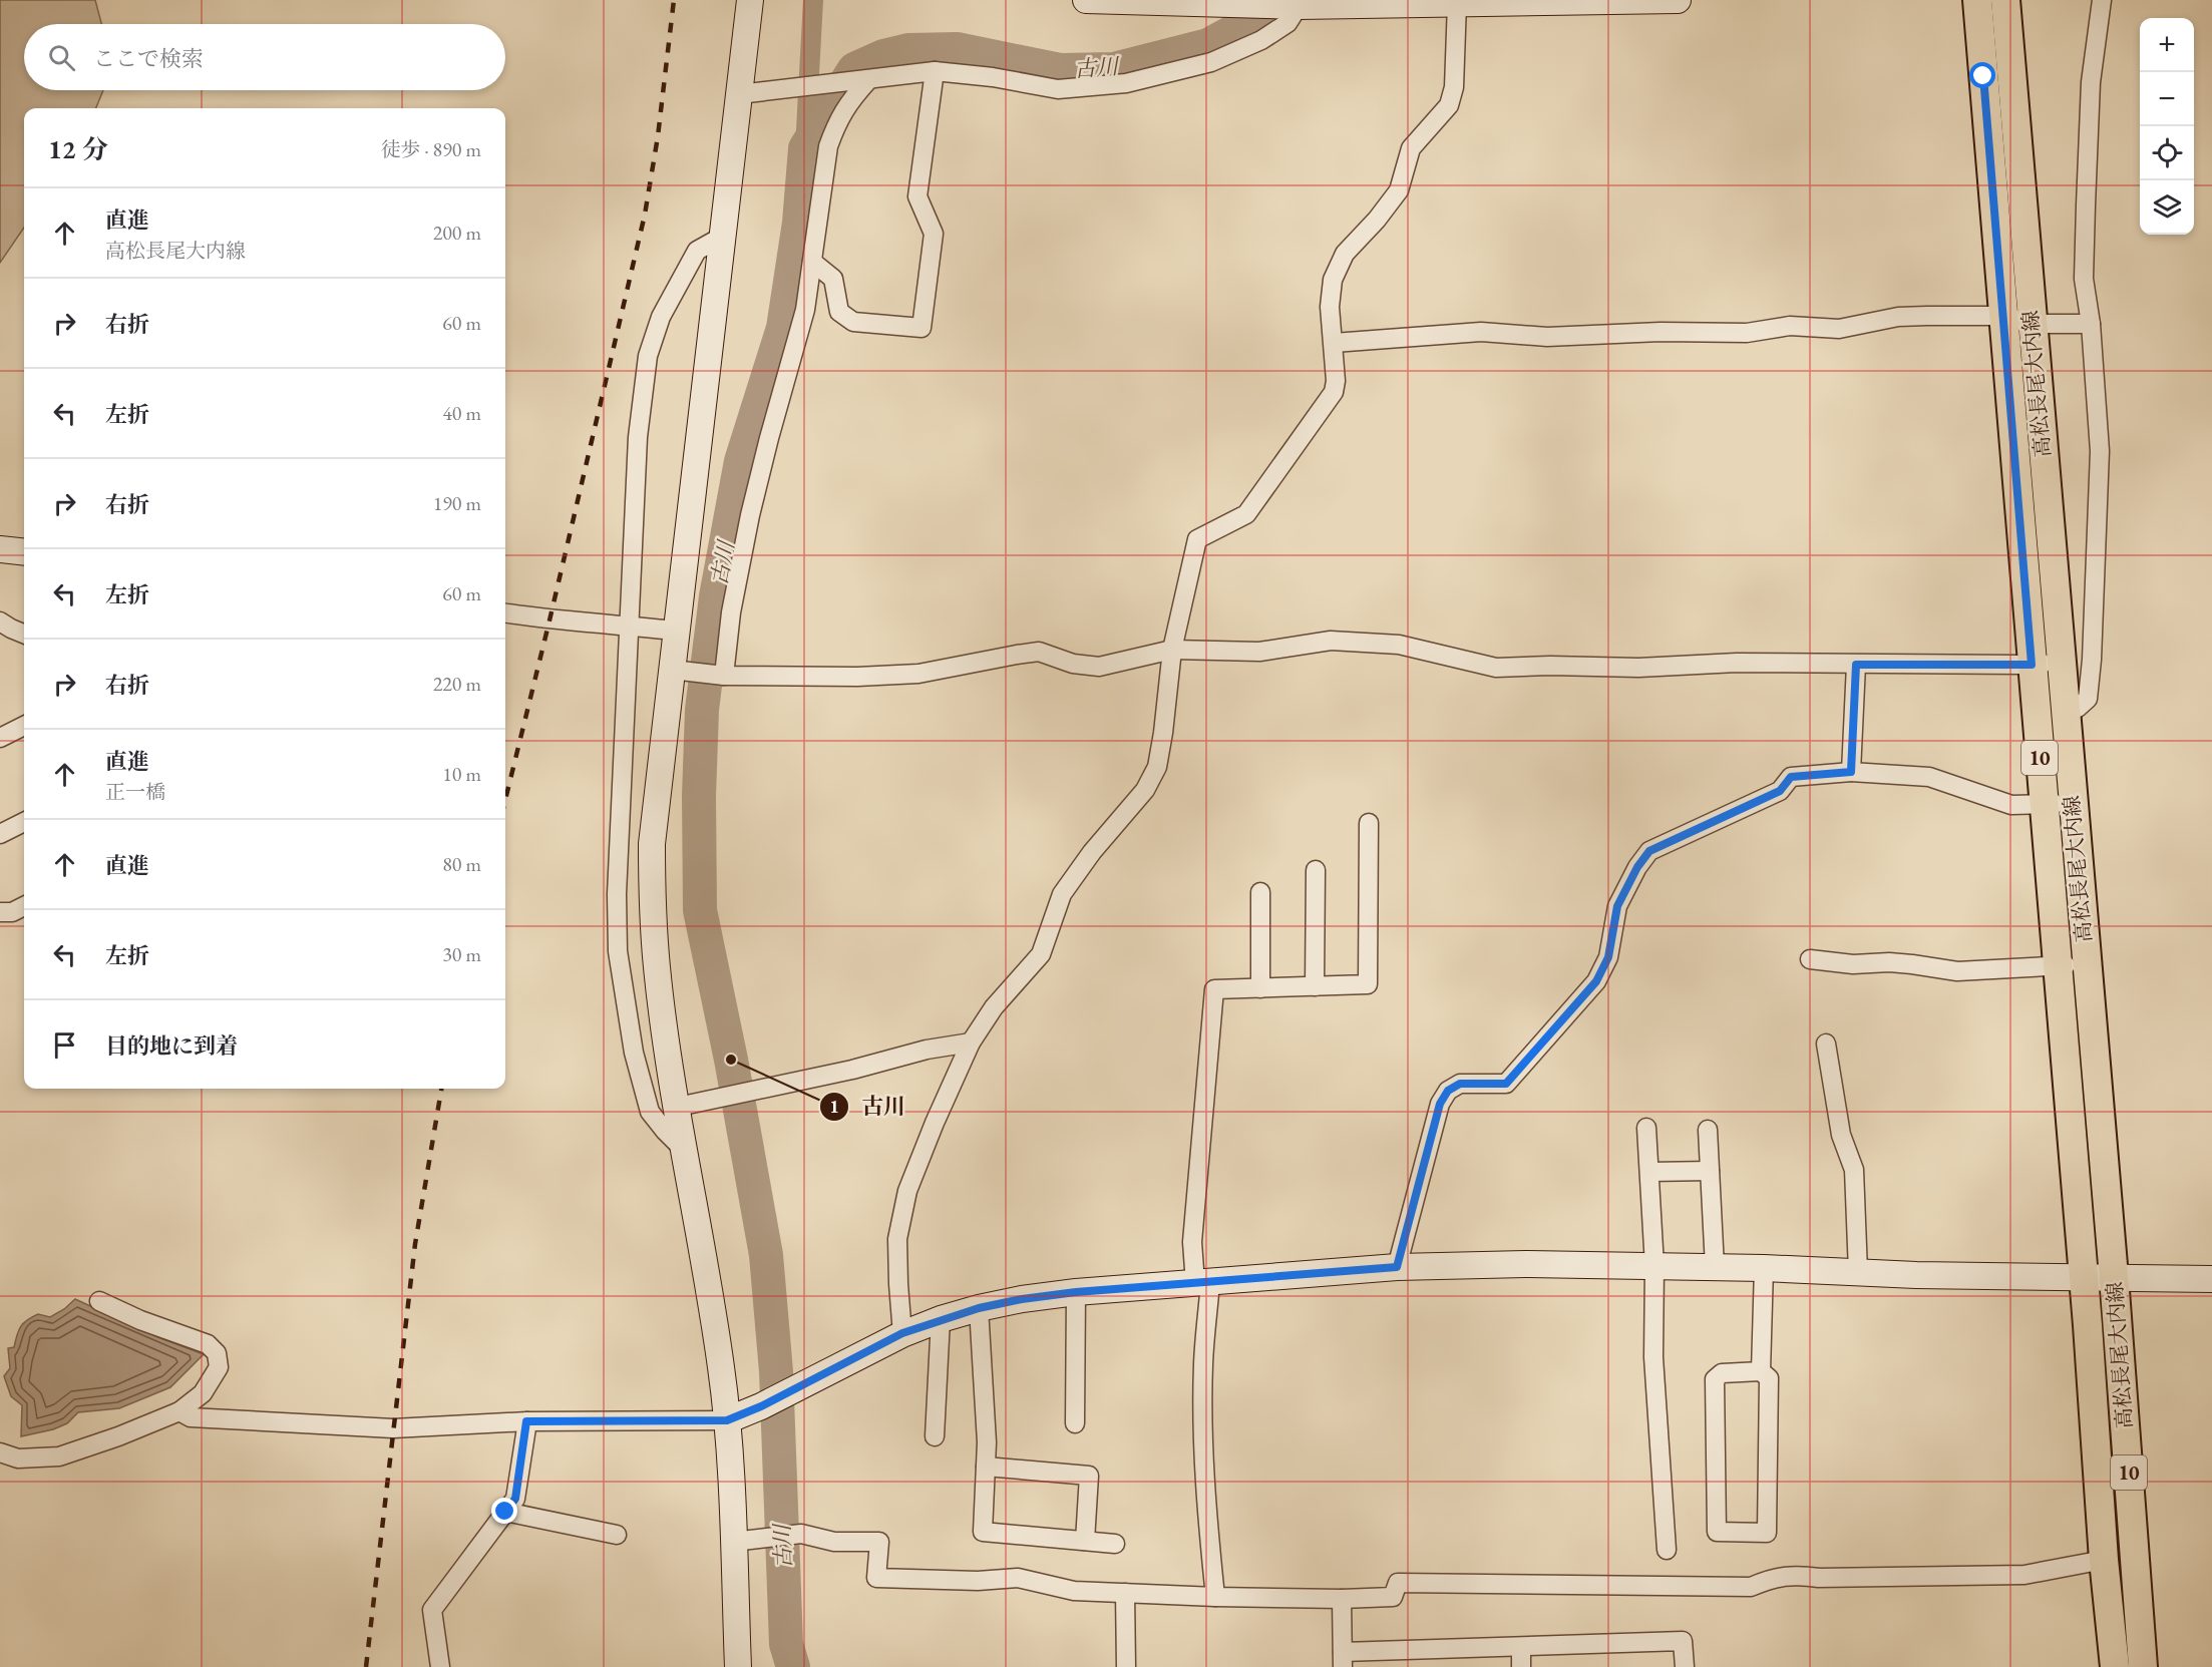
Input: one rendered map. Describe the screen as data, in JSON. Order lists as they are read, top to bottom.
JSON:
{
  "streets": {
    "main road": ["高松長尾大内線", "10"]
  },
  "water": ["古川"],
  "places": ["古川"],
  "page": {
    "map_buttons": ["+", "−"],
    "search": "ここで検索",
    "heading": ["12 分", "徒歩 · 890 m"],
    "list": [
      ["直進", "高松長尾大内線", "200 m"],
      ["右折", "60 m"],
      ["左折", "40 m"],
      ["右折", "190 m"],
      ["左折", "60 m"],
      ["右折", "220 m"],
      ["直進", "正一橋", "10 m"],
      ["直進", "80 m"],
      ["左折", "30 m"],
      "目的地に到着"
    ]
  }
}
